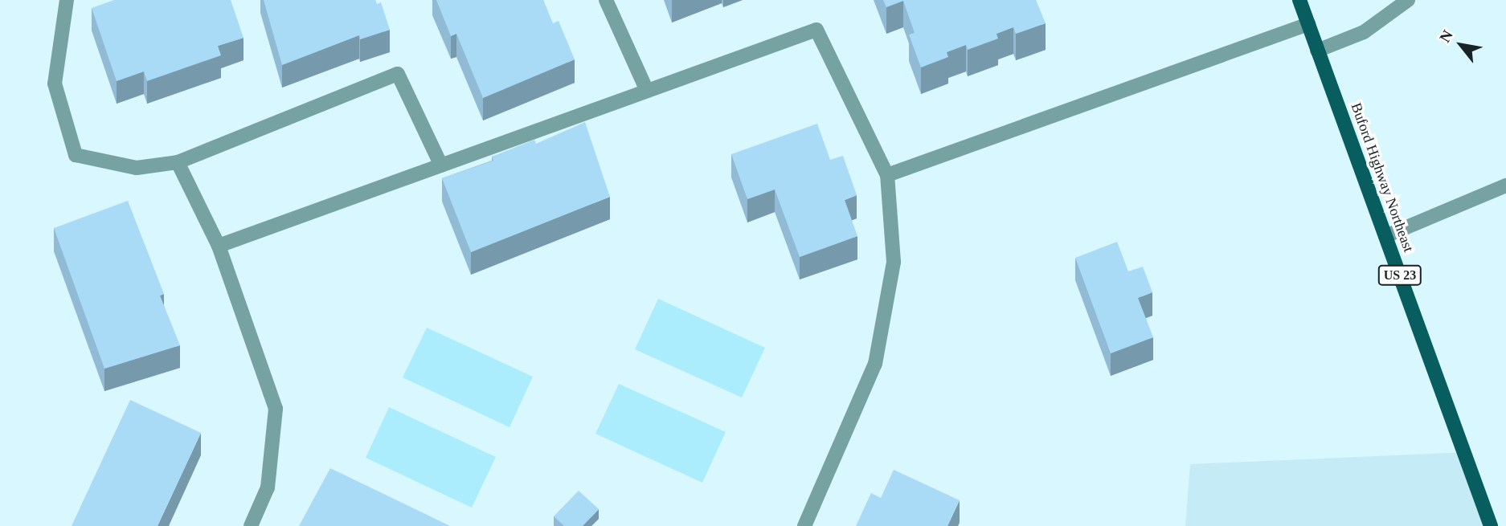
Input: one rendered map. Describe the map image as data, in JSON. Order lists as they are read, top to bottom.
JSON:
{
  "streets": {
    "main road": ["Buford Highway Northeast", "US 23"]
  },
  "north": "top left"
}
